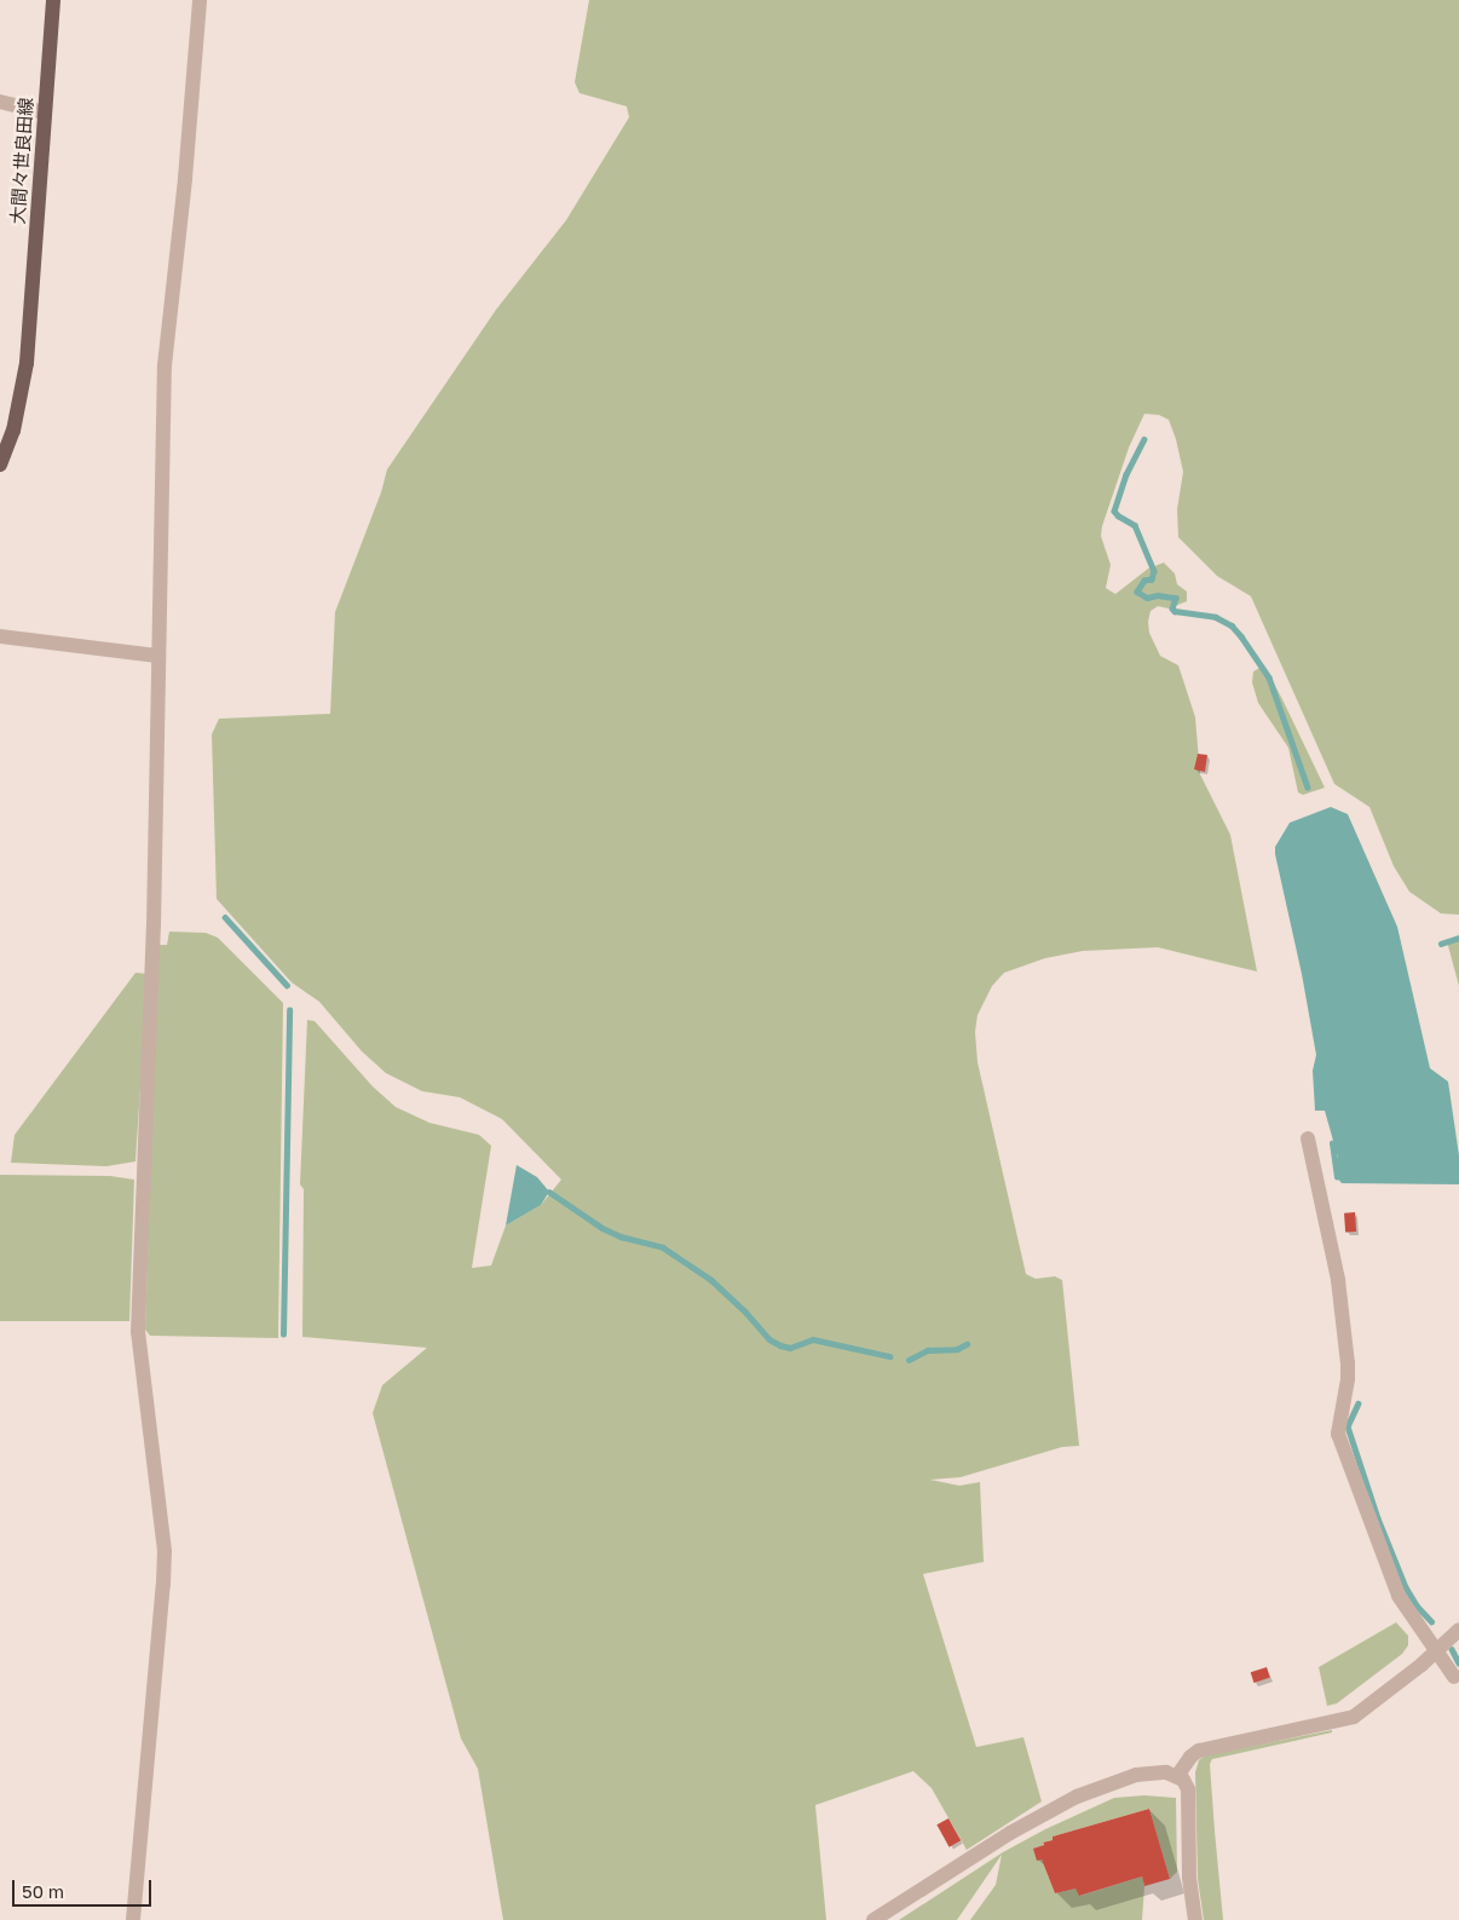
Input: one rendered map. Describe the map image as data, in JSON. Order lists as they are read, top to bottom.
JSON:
{
  "streets": {
    "main road": ["大間々世良田線"]
  },
  "scale_bar": "50 m"
}
